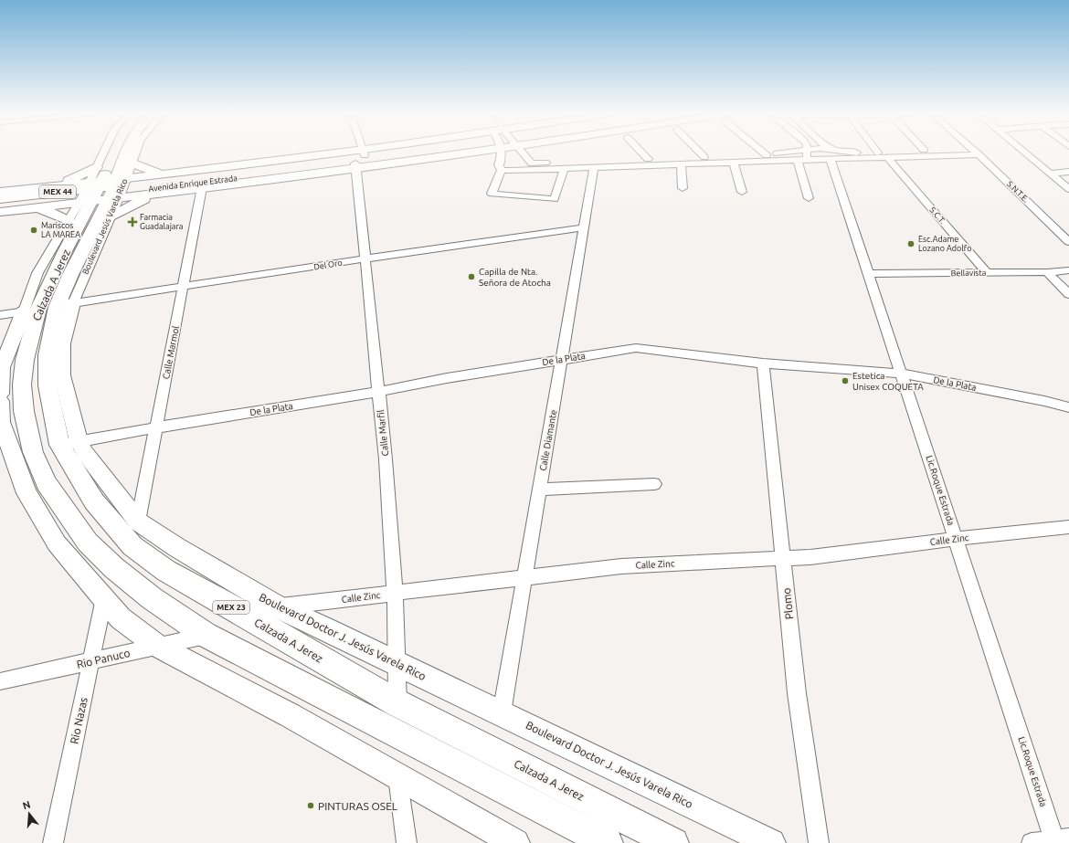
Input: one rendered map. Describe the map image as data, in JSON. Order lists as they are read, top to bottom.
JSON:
{
  "streets": {
    "main road": [
      "Avenida Enrique Estrada",
      "MEX 44",
      "Boulevard Jesús Varela Rico",
      "Calzada A Jerez",
      "MEX 23"
    ],
    "street": [
      "S.N.T.E.",
      "S.C.T.",
      "Del Oro",
      "Bellavista",
      "Calle Marmol",
      "De la Plata",
      "Calle Marfil",
      "Calle Diamante",
      "Lic.Roque Estrada",
      "Calle Zinc",
      "Plomo",
      "Boulevard Doctor J. Jesús Varela Rico",
      "Rio Panuco",
      "Rio Nazas"
    ]
  },
  "crossings": [
    ["Avenida Enrique Estrada", "Boulevard Jesús Varela Rico"],
    ["Avenida Enrique Estrada", "Calzada A Jerez"],
    ["Avenida Enrique Estrada", "Calle Marmol"],
    ["Avenida Enrique Estrada", "Calle Marfil"],
    ["S.C.T.", "Bellavista"],
    ["Boulevard Jesús Varela Rico", "Del Oro"],
    ["Boulevard Jesús Varela Rico", "Calzada A Jerez"],
    ["Boulevard Jesús Varela Rico", "Boulevard Doctor J. Jesús Varela Rico"],
    ["Del Oro", "Calle Marmol"],
    ["Del Oro", "Calle Marfil"],
    ["Del Oro", "Calle Diamante"],
    ["Del Oro", "Boulevard Doctor J. Jesús Varela Rico"],
    ["Bellavista", "Lic.Roque Estrada"],
    ["Calzada A Jerez", "De la Plata"],
    ["Calzada A Jerez", "Calle Marfil"],
    ["Calzada A Jerez", "Calle Zinc"],
    ["Calzada A Jerez", "Boulevard Doctor J. Jesús Varela Rico"],
    ["Calzada A Jerez", "Rio Panuco"],
    ["Calle Marmol", "De la Plata"],
    ["Calle Marmol", "Boulevard Doctor J. Jesús Varela Rico"],
    ["De la Plata", "Calle Marfil"],
    ["De la Plata", "Calle Diamante"],
    ["De la Plata", "Lic.Roque Estrada"],
    ["De la Plata", "Plomo"],
    ["De la Plata", "Boulevard Doctor J. Jesús Varela Rico"],
    ["Calle Marfil", "Calle Zinc"],
    ["Calle Marfil", "Boulevard Doctor J. Jesús Varela Rico"],
    ["Calle Diamante", "Calle Zinc"],
    ["Calle Diamante", "Boulevard Doctor J. Jesús Varela Rico"],
    ["Lic.Roque Estrada", "Calle Zinc"],
    ["Calle Zinc", "Plomo"],
    ["Calle Zinc", "Boulevard Doctor J. Jesús Varela Rico"],
    ["Rio Panuco", "Rio Nazas"]
  ],
  "places": {
    "health": ["Farmacia Guadalajara"],
    "other": [
      "Mariscos LA MAREA",
      "Esc.Adame Lozano Adolfo",
      "Capilla de Nta. Señora de Atocha",
      "Estetica Unisex COQUETA",
      "PINTURAS OSEL"
    ]
  },
  "north": "top"
}
